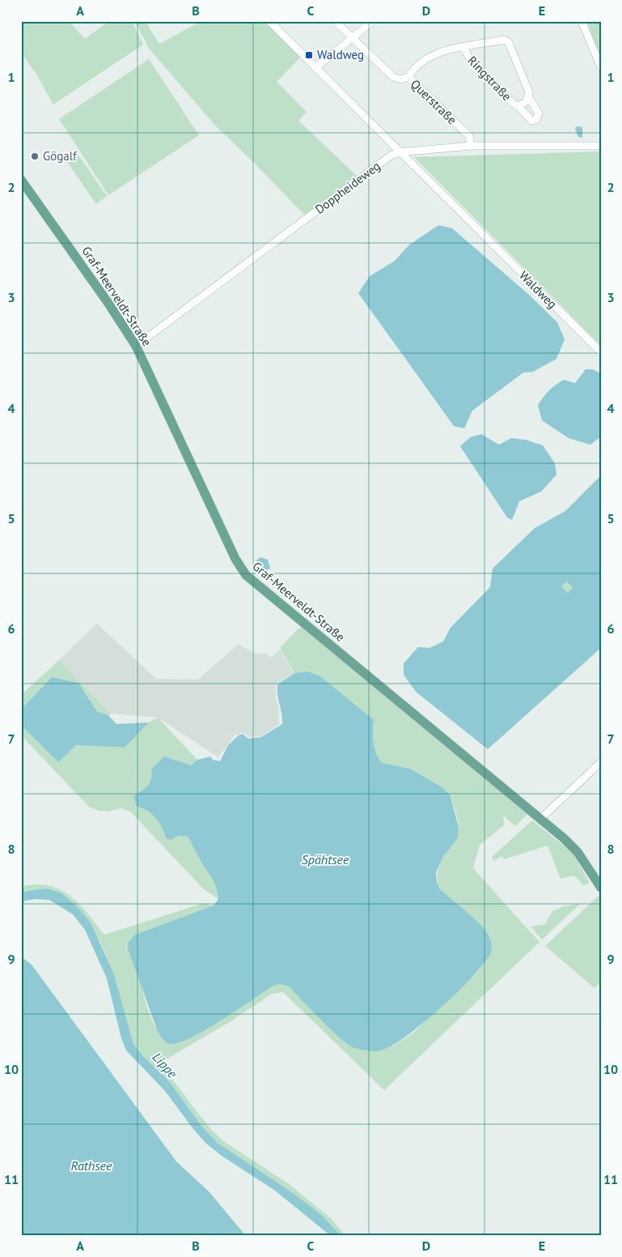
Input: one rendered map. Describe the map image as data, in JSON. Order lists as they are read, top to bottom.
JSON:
{
  "streets": {
    "main road": ["Graf-Meerveldt-Straße"],
    "street": [
      "Ringstraße",
      "Querstraße",
      "Doppheideweg",
      "Waldweg"
    ]
  },
  "crossings": [
    ["Ringstraße", "Querstraße"],
    ["Querstraße", "Doppheideweg"],
    ["Doppheideweg", "Waldweg"],
    ["Doppheideweg", "Graf-Meerveldt-Straße"]
  ],
  "water": ["Spähtsee", "Lippe", "Rathsee"],
  "places": {
    "transit": ["Waldweg"],
    "other": ["Gögalf"]
  },
  "grid": {
    "columns": [
      "A",
      "B",
      "C",
      "D",
      "E"
    ],
    "rows": [
      "1",
      "2",
      "3",
      "4",
      "5",
      "6",
      "7",
      "8",
      "9",
      "10",
      "11"
    ]
  }
}
